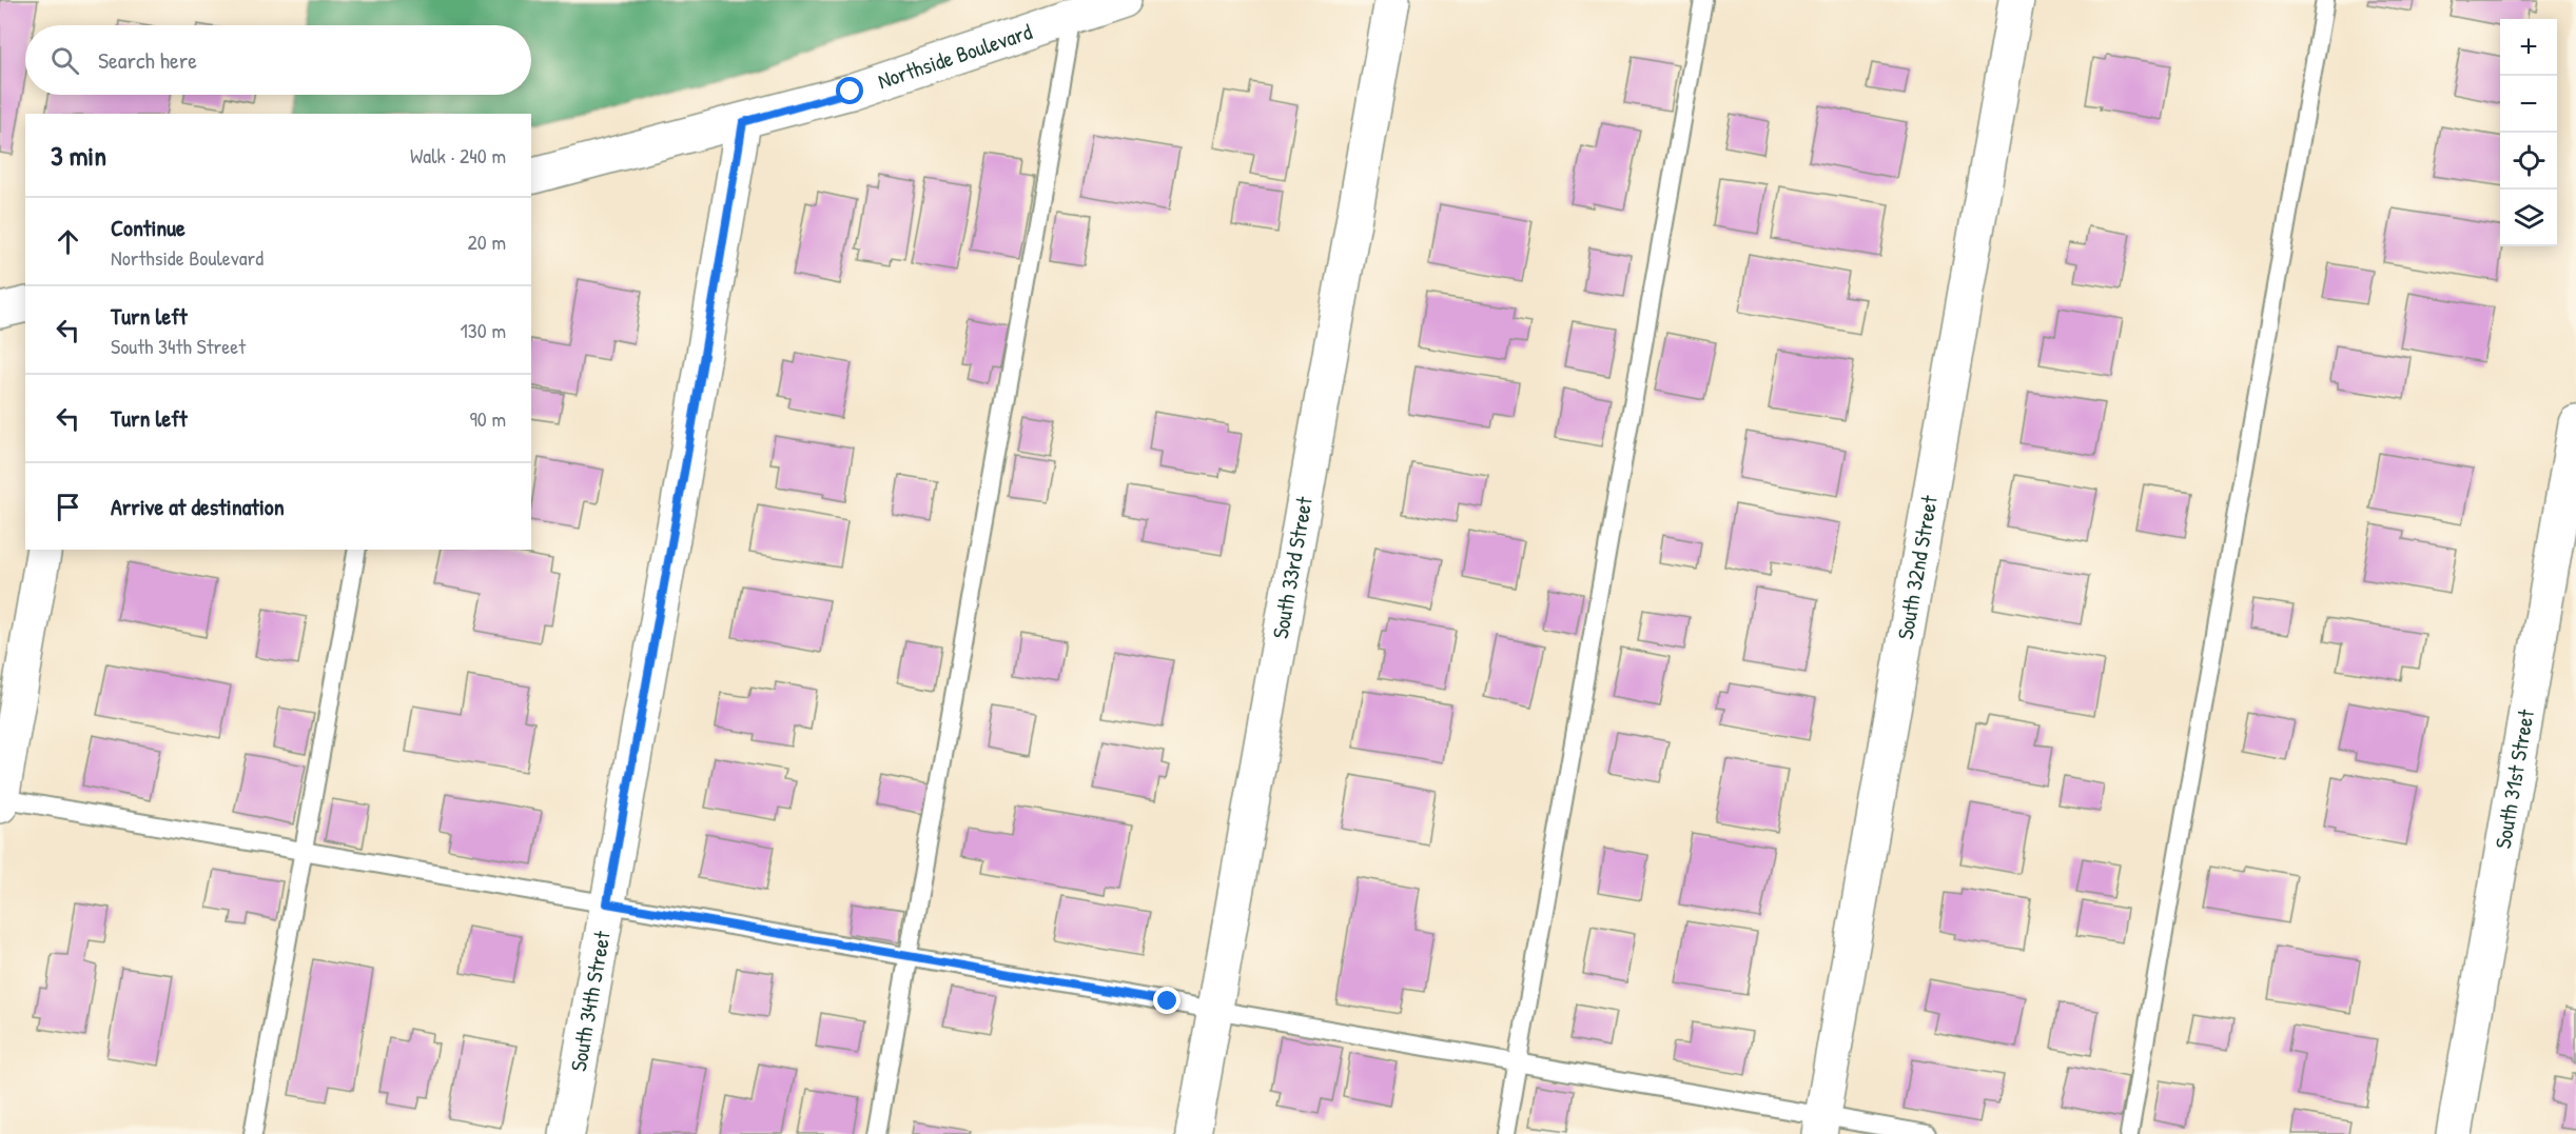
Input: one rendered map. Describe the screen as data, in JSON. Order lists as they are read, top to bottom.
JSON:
{
  "streets": {
    "street": [
      "Northside Boulevard",
      "South 33rd Street",
      "South 32nd Street",
      "South 31st Street",
      "South 34th Street"
    ]
  },
  "crossings": [
    ["Northside Boulevard", "South 34th Street"]
  ],
  "page": {
    "map_buttons": ["+", "−"],
    "search": "Search here",
    "heading": ["3 min", "Walk · 240 m"],
    "list": [
      ["Continue", "Northside Boulevard", "20 m"],
      ["Turn left", "South 34th Street", "130 m"],
      ["Turn left", "90 m"],
      "Arrive at destination"
    ]
  }
}
